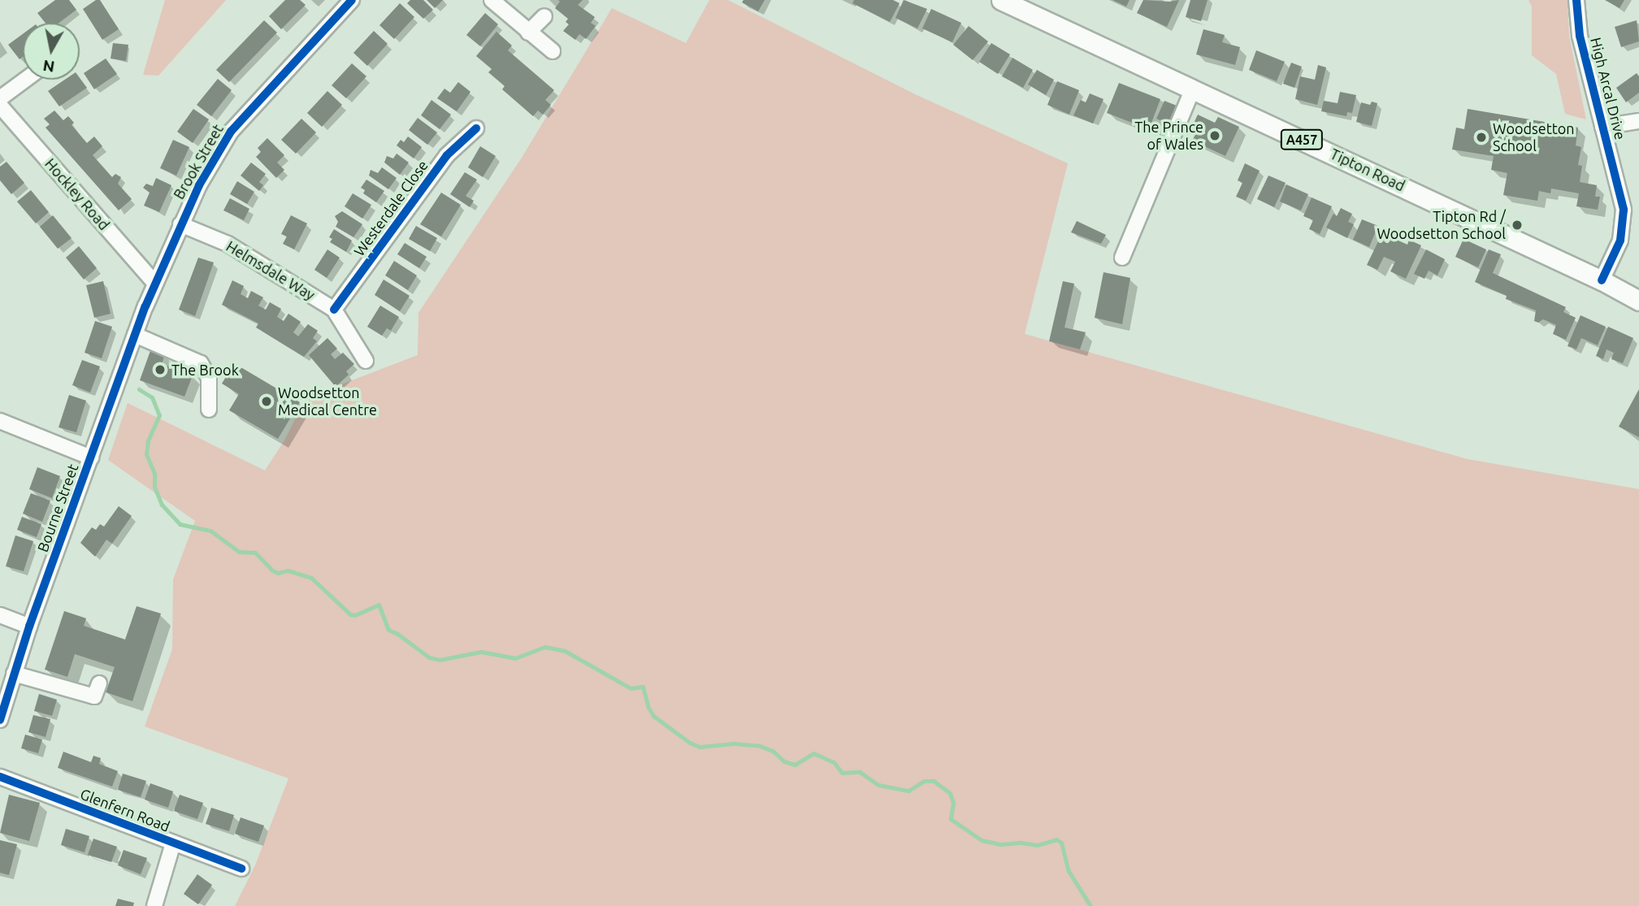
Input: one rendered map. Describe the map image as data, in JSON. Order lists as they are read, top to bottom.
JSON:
{
  "streets": {
    "main road": ["A457", "Tipton Road"],
    "street": [
      "High Arcal Drive",
      "Brook Street",
      "Hockley Road",
      "Westerdale Close",
      "Helmsdale Way",
      "Bourne Street",
      "Glenfern Road"
    ]
  },
  "crossings": [
    ["High Arcal Drive", "Tipton Road"],
    ["Brook Street", "Hockley Road"],
    ["Brook Street", "Helmsdale Way"],
    ["Brook Street", "Bourne Street"],
    ["Westerdale Close", "Helmsdale Way"]
  ],
  "places": [
    "The Prince of Wales",
    "Woodsetton School",
    "Tipton Rd / Woodsetton School",
    "The Brook",
    "Woodsetton Medical Centre"
  ],
  "north": "bottom"
}
